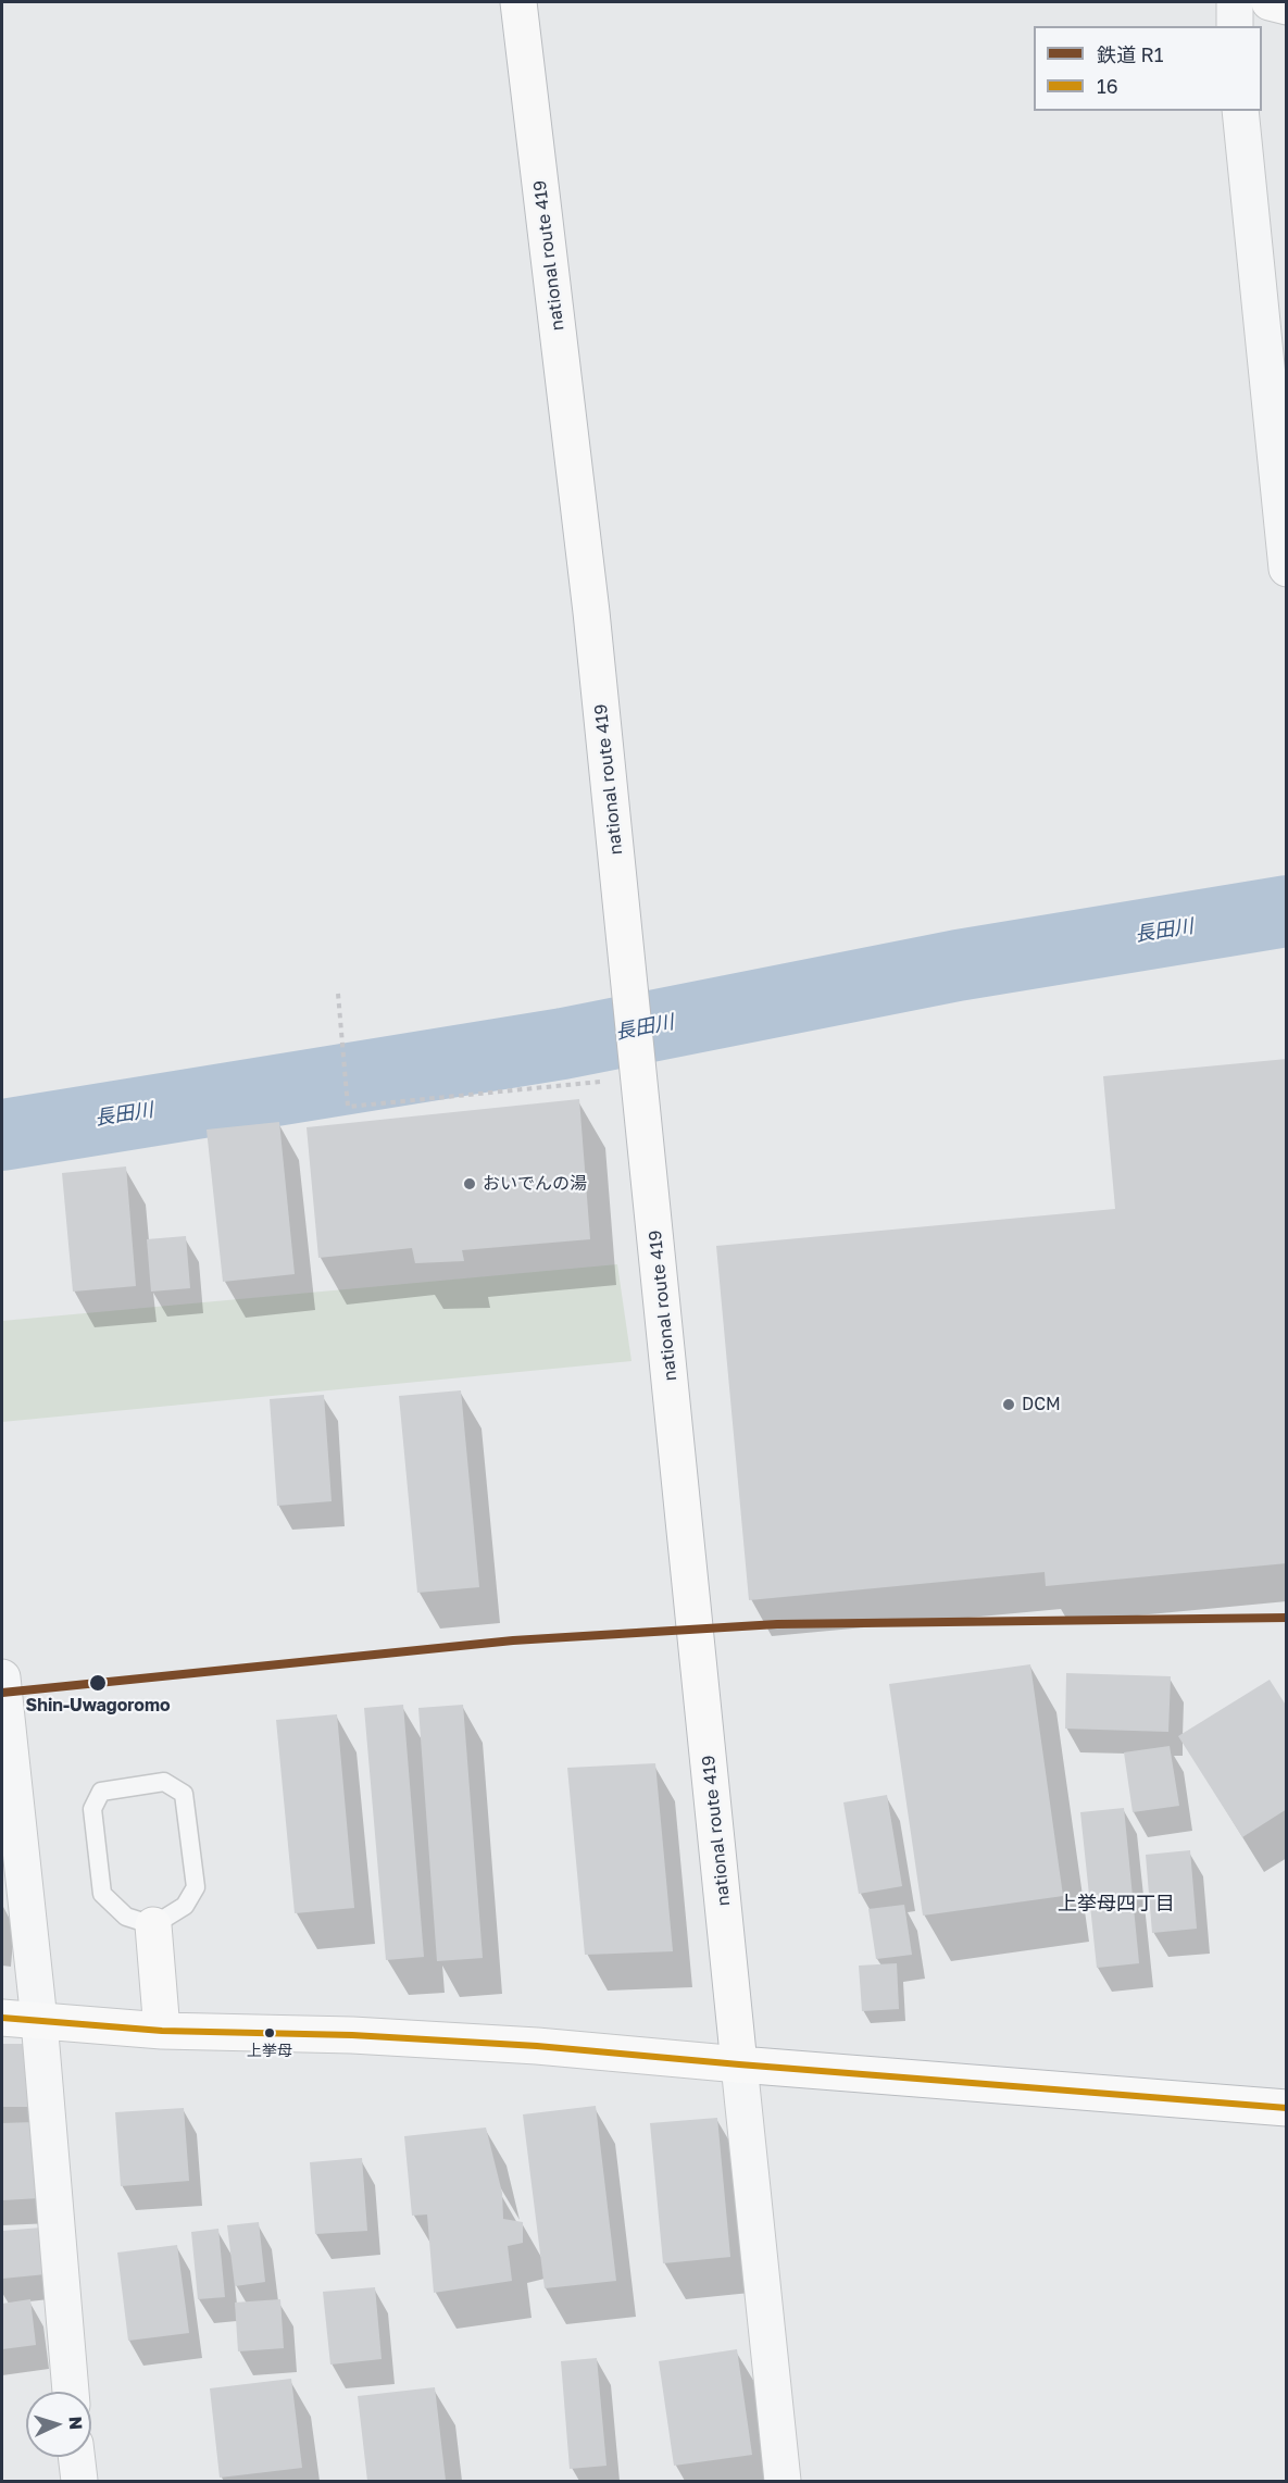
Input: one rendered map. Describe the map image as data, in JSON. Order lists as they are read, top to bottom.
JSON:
{
  "streets": {
    "main road": ["national route 419"]
  },
  "districts": ["上挙母四丁目"],
  "water": ["長田川"],
  "places": [
    "おいでんの湯",
    "DCM",
    "Shin-Uwagoromo",
    "上挙母"
  ],
  "lines": ["rail line R1", "transit line 16"],
  "legend": ["鉄道 R1", "16"],
  "north": "right"
}
